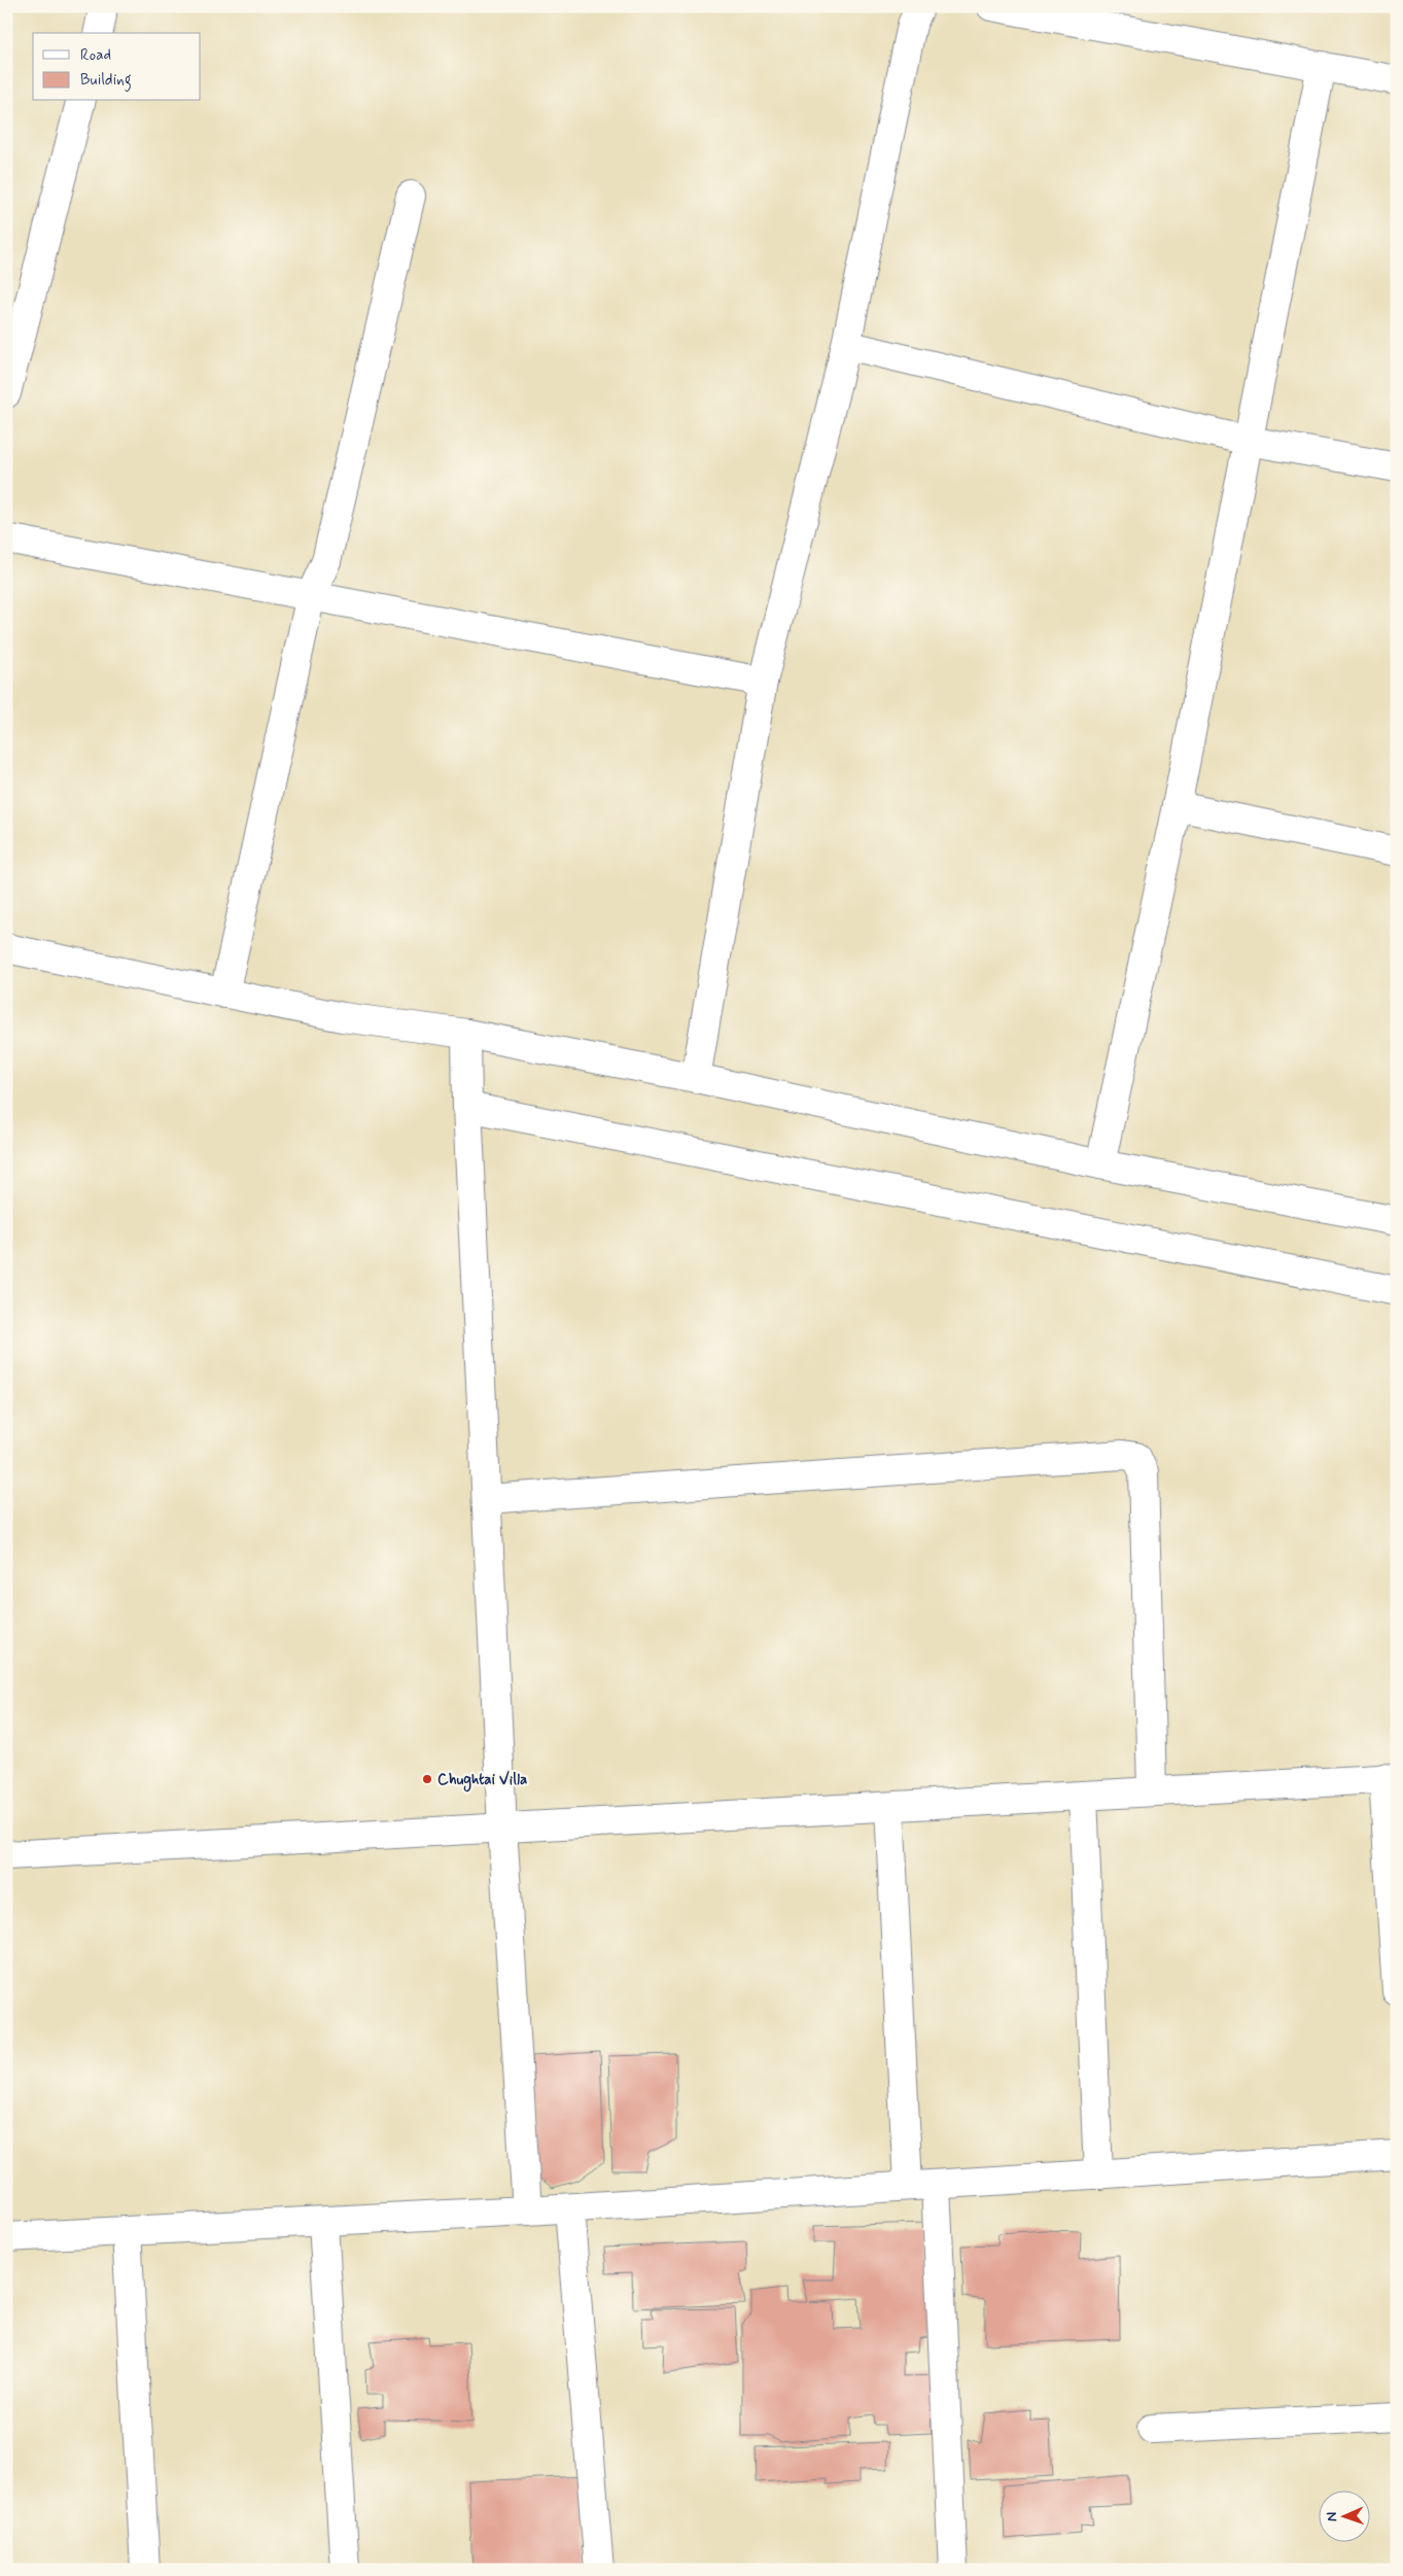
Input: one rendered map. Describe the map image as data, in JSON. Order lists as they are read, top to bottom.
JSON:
{
  "places": ["Chughtai Villa"],
  "legend": ["Road", "Building"],
  "north": "left"
}
